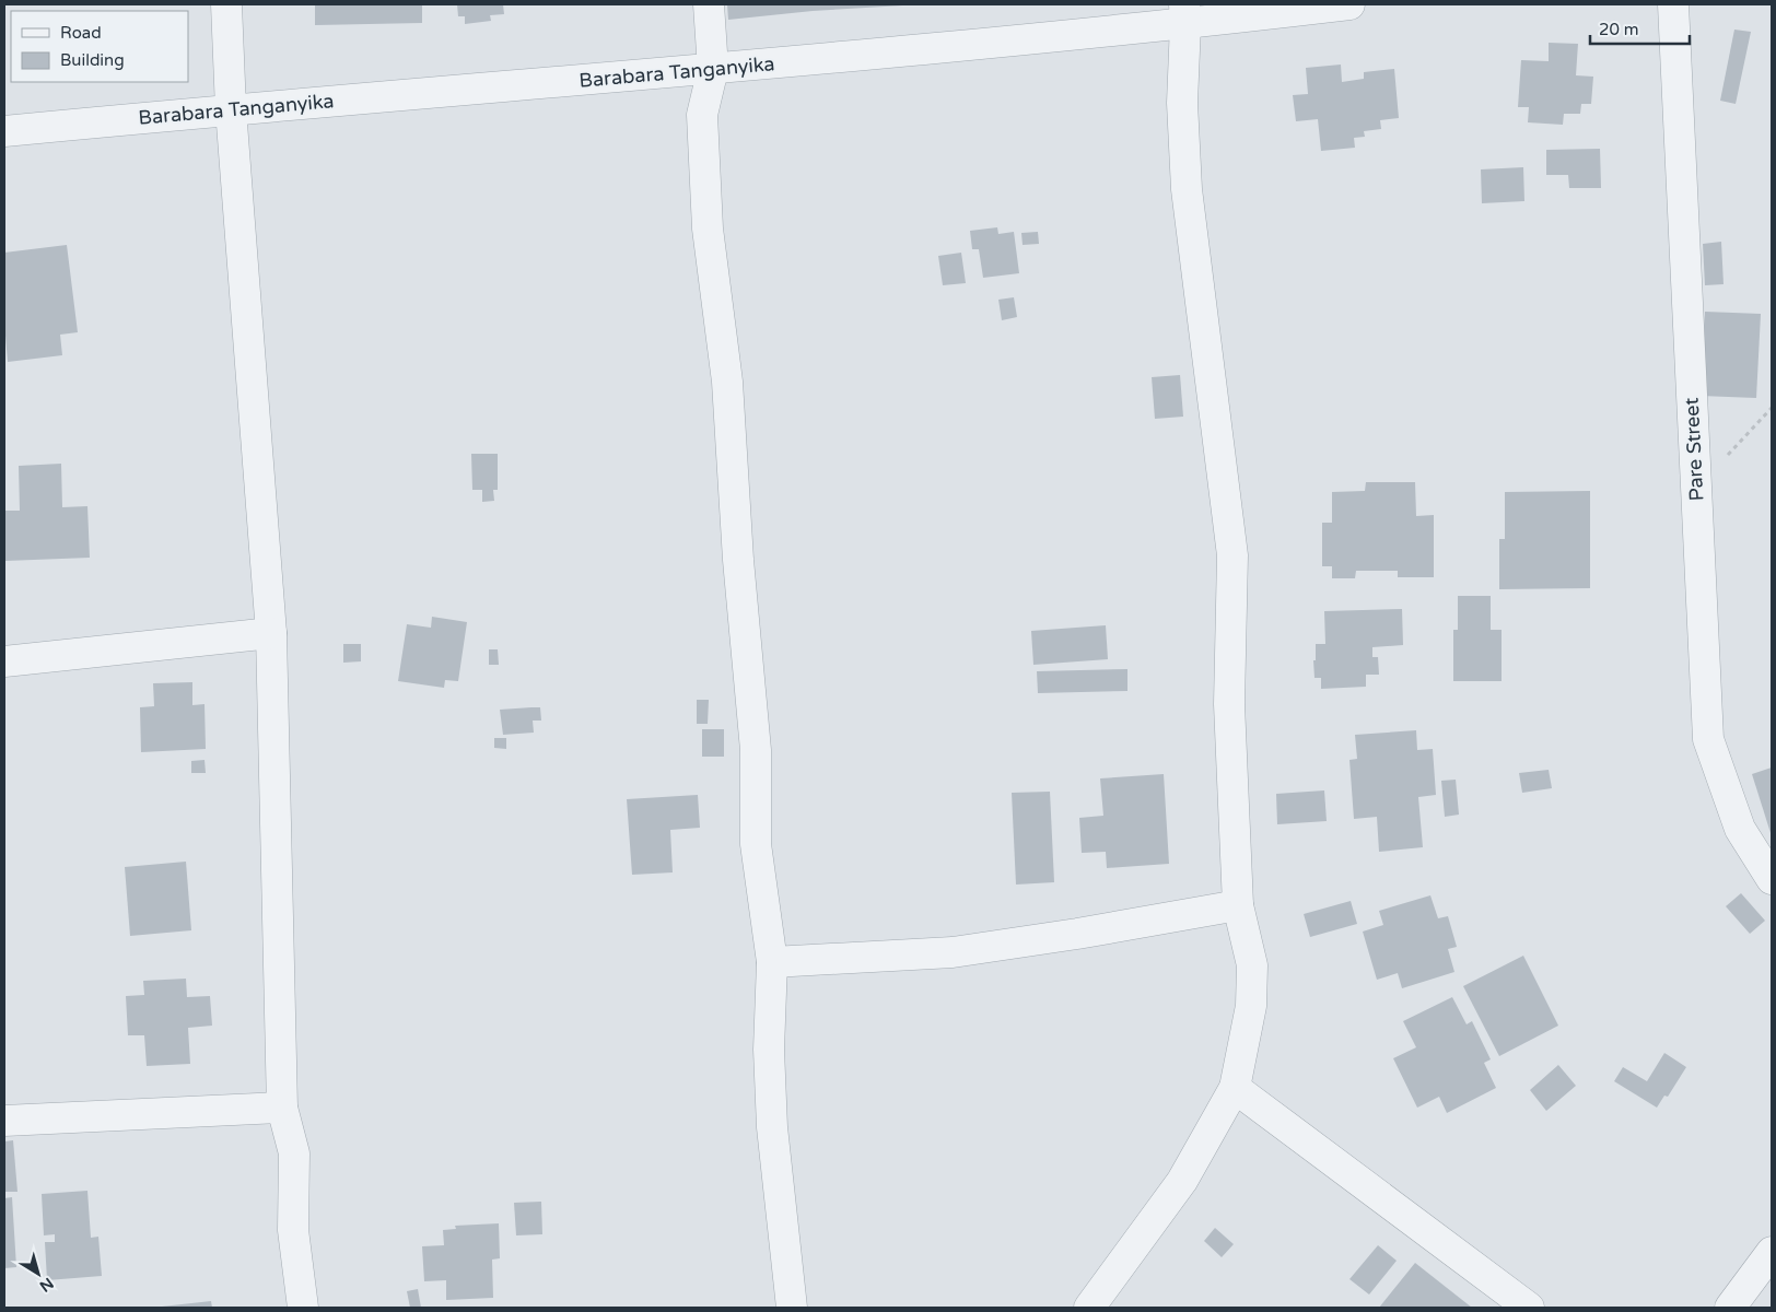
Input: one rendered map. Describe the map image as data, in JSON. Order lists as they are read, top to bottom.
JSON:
{
  "streets": {
    "street": ["Barabara Tanganyika", "Pare Street"]
  },
  "legend": ["Road", "Building"],
  "scale_bar": "20 m",
  "north": "bottom right"
}
